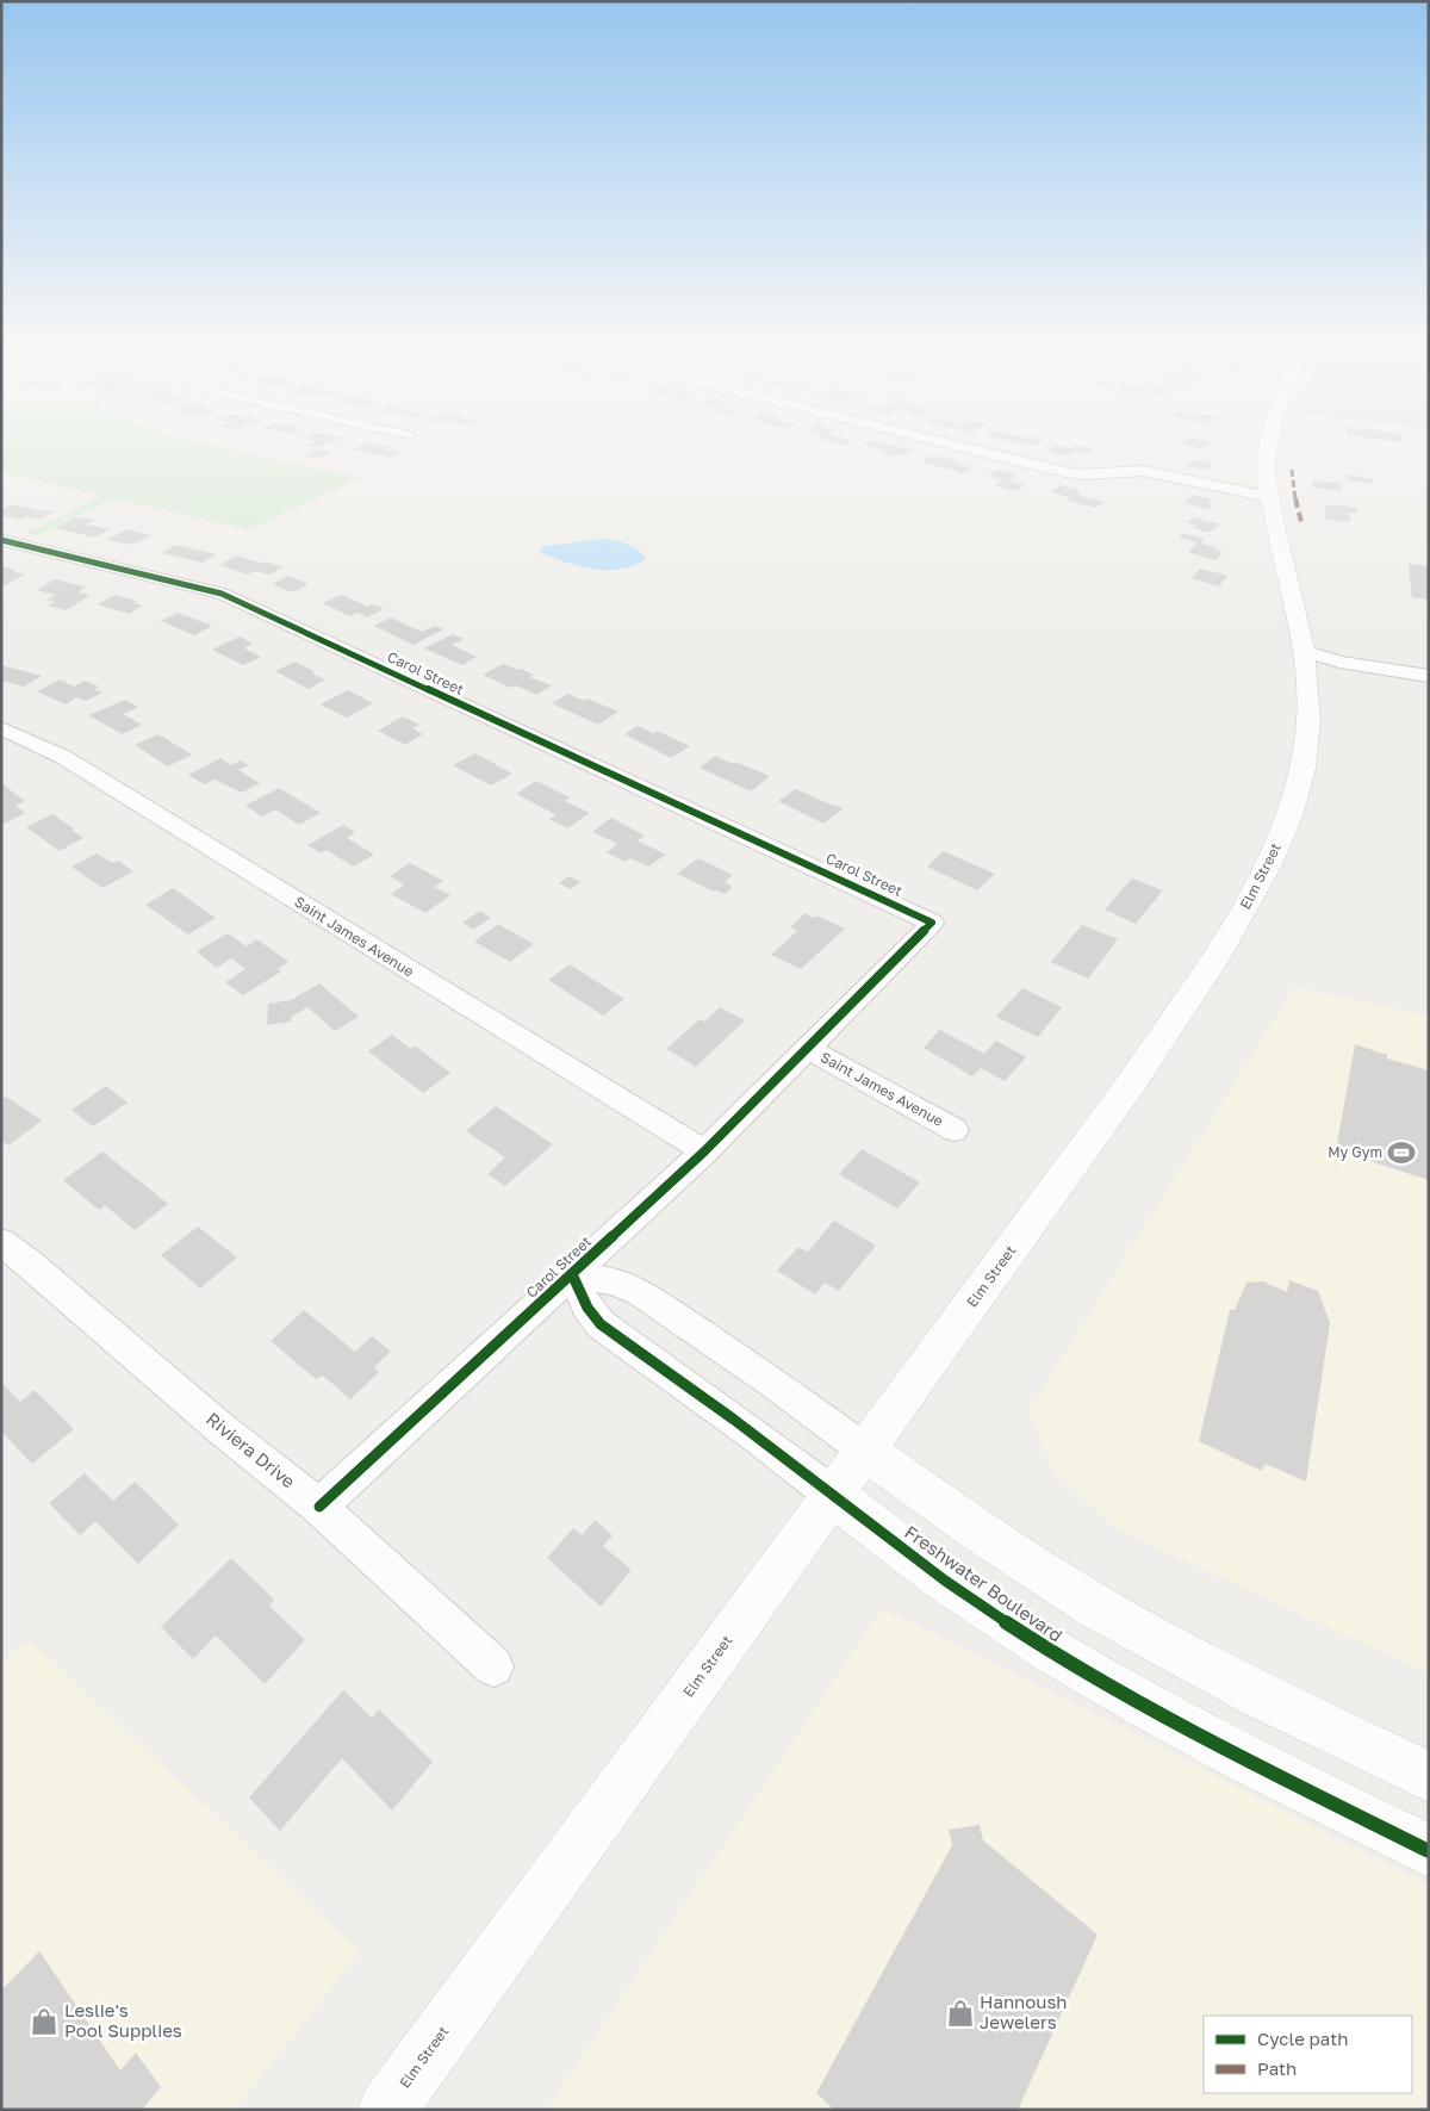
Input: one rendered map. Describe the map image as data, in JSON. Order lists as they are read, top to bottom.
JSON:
{
  "streets": {
    "main road": ["Elm Street", "Freshwater Boulevard"],
    "street": ["Carol Street", "Saint James Avenue", "Riviera Drive"]
  },
  "crossings": [
    ["Carol Street", "Saint James Avenue"],
    ["Carol Street", "Riviera Drive"],
    ["Carol Street", "Freshwater Boulevard"],
    ["Elm Street", "Freshwater Boulevard"]
  ],
  "places": {
    "sports": ["My Gym"],
    "shop": ["Hannoush Jewelers", "Leslie's Pool Supplies"]
  },
  "legend": ["Cycle path", "Path"]
}
